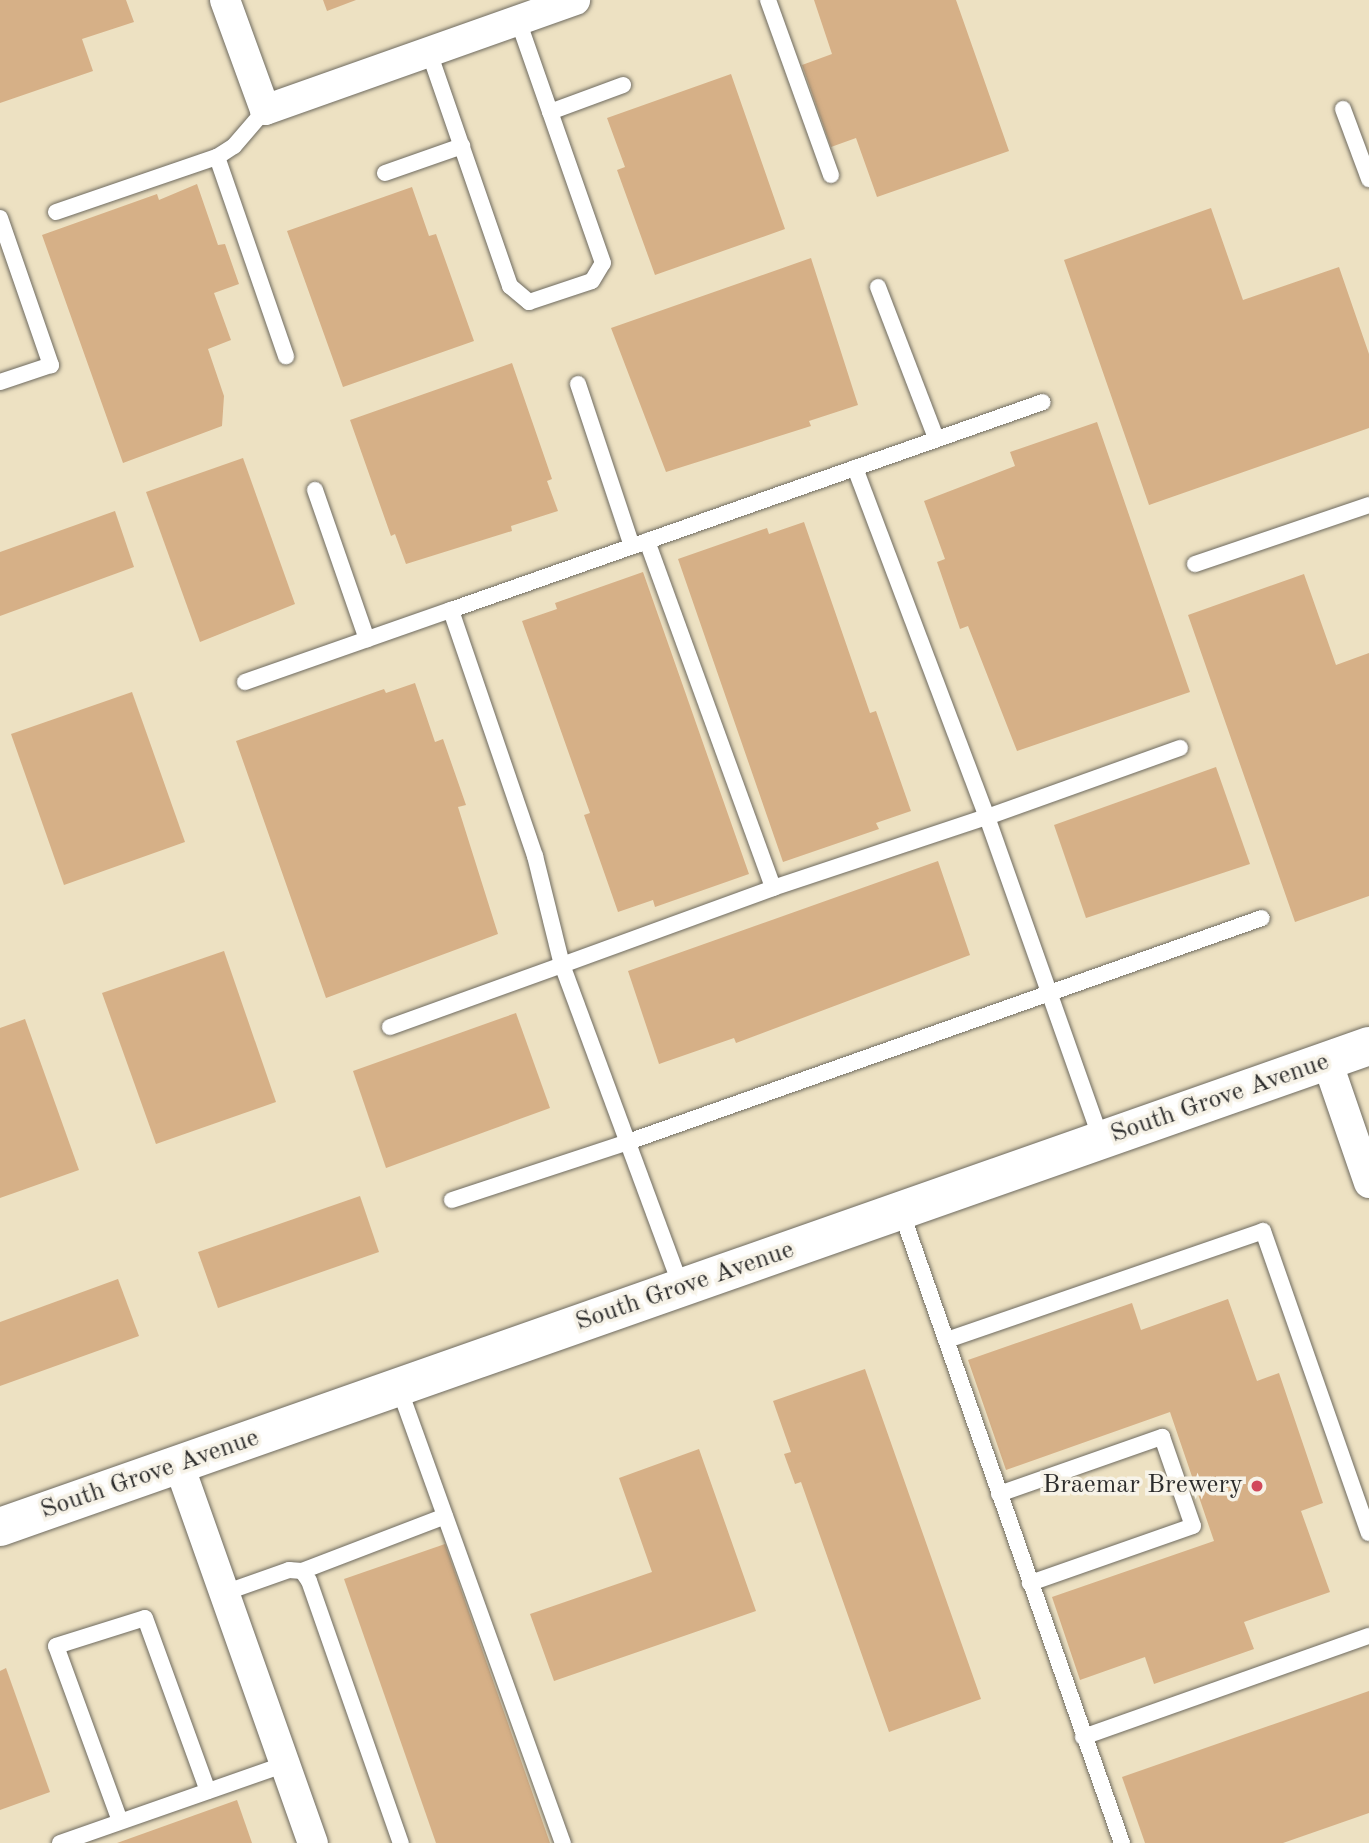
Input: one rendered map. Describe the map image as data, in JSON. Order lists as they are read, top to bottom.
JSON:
{
  "streets": {
    "main road": ["South Grove Avenue"]
  },
  "places": ["Braemar Brewery"]
}
